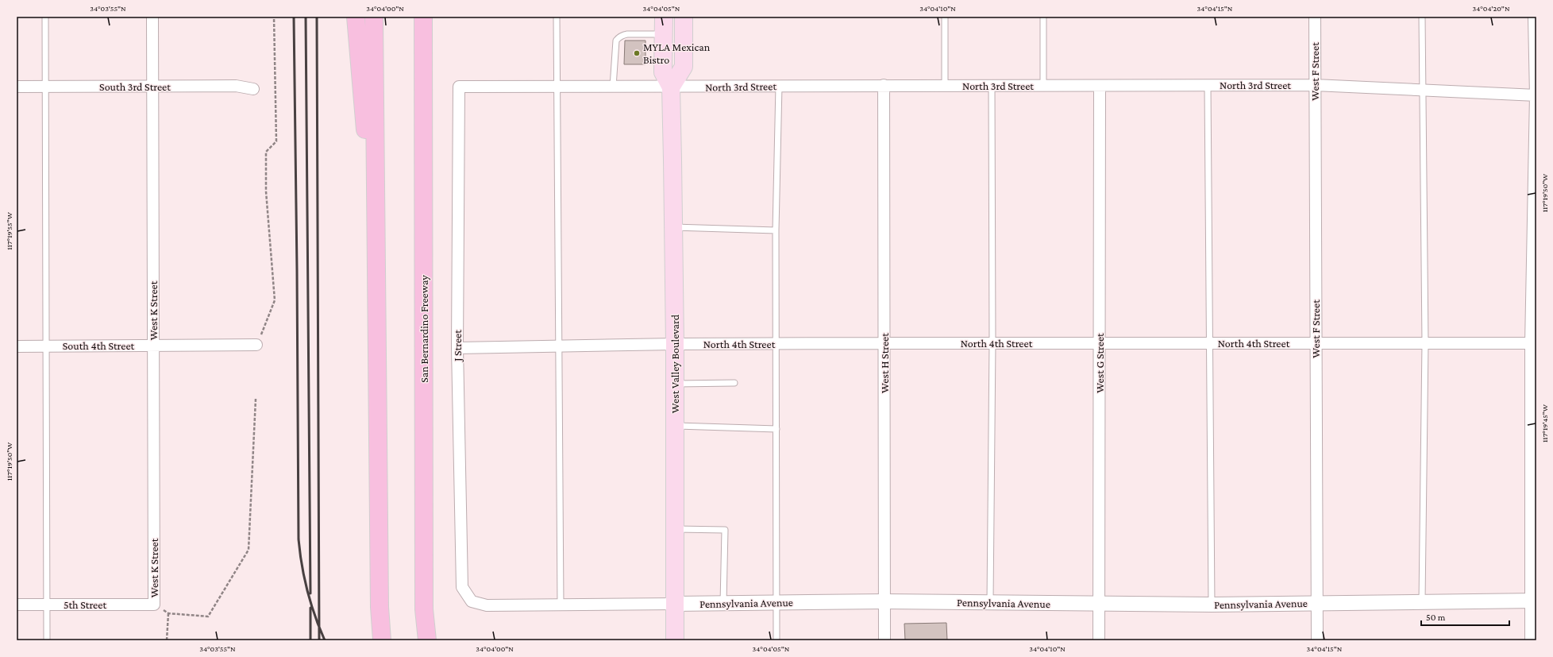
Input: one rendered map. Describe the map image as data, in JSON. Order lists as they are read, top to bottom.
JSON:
{
  "streets": {
    "highway": ["San Bernardino Freeway"],
    "main road": ["West Valley Boulevard"],
    "street": [
      "West F Street",
      "North 3rd Street",
      "South 3rd Street",
      "West K Street",
      "North 4th Street",
      "South 4th Street",
      "J Street",
      "West H Street",
      "West G Street",
      "Pennsylvania Avenue",
      "5th Street"
    ]
  },
  "crossings": [
    ["West F Street", "North 3rd Street"],
    ["West F Street", "North 4th Street"],
    ["West F Street", "Pennsylvania Avenue"],
    ["North 3rd Street", "J Street"],
    ["North 3rd Street", "West H Street"],
    ["North 3rd Street", "West G Street"],
    ["North 3rd Street", "West Valley Boulevard"],
    ["South 3rd Street", "West K Street"],
    ["West K Street", "South 4th Street"],
    ["West K Street", "5th Street"],
    ["North 4th Street", "J Street"],
    ["North 4th Street", "West H Street"],
    ["North 4th Street", "West G Street"],
    ["North 4th Street", "West Valley Boulevard"],
    ["J Street", "Pennsylvania Avenue"],
    ["West H Street", "Pennsylvania Avenue"],
    ["West G Street", "Pennsylvania Avenue"],
    ["West Valley Boulevard", "Pennsylvania Avenue"]
  ],
  "places": ["MYLA Mexican Bistro"],
  "scale_bar": "50 m",
  "coordinates": [
    "34°03'55\"N",
    "34°04'00\"N",
    "34°04'05\"N",
    "34°04'10\"N",
    "34°04'15\"N",
    "34°04'20\"N",
    "117°19'50\"W",
    "117°19'55\"W",
    "117°19'45\"W"
  ]
}
